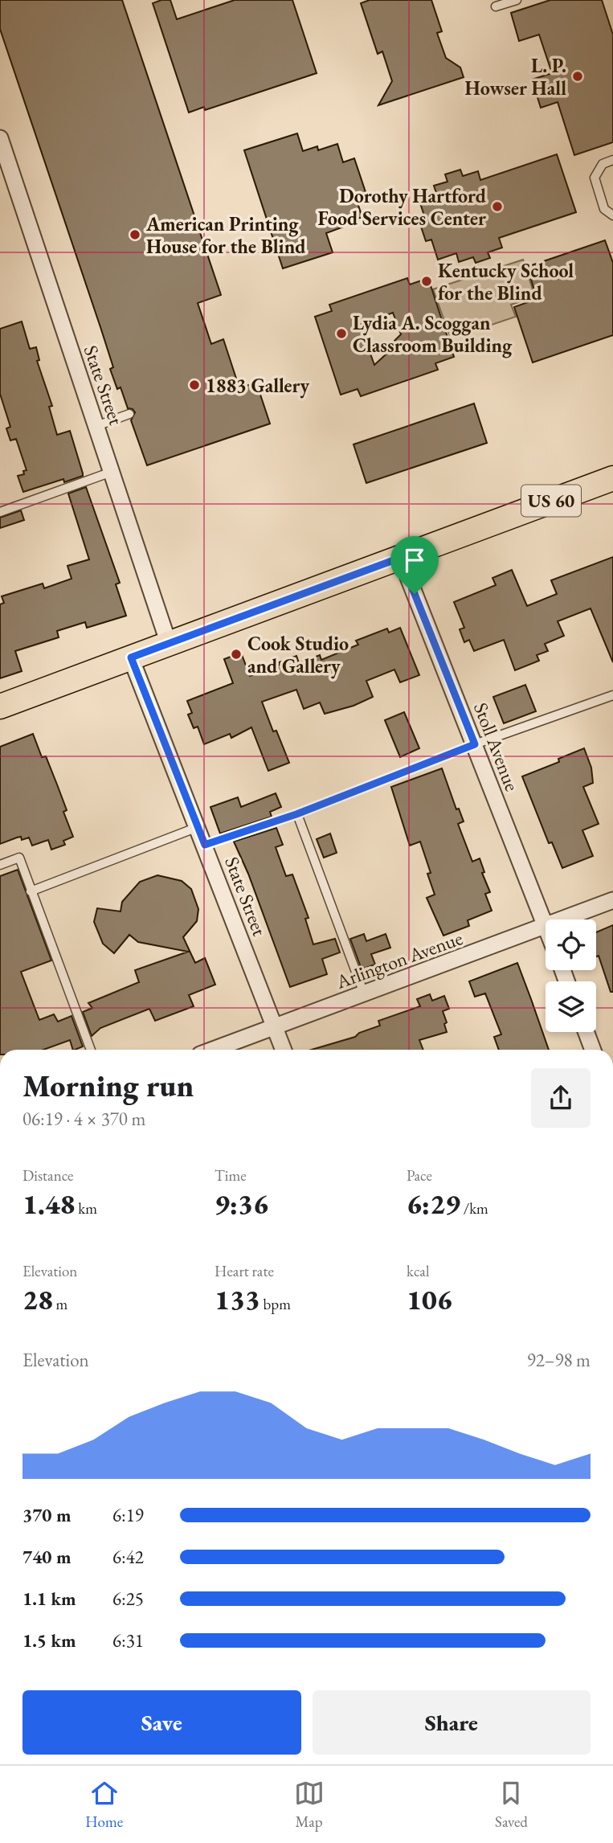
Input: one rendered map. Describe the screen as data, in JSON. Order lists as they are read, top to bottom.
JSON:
{
  "streets": {
    "main road": ["US 60"],
    "street": ["State Street", "Stoll Avenue", "Arlington Avenue"]
  },
  "crossings": [
    ["State Street", "US 60"],
    ["State Street", "Arlington Avenue"],
    ["US 60", "Stoll Avenue"],
    ["Stoll Avenue", "Arlington Avenue"]
  ],
  "places": [
    "L. P. Howser Hall",
    "Dorothy Hartford Food Services Center",
    "American Printing House for the Blind",
    "Kentucky School for the Blind",
    "Lydia A. Scoggan Classroom Building",
    "1883 Gallery",
    "Cook Studio and Gallery"
  ],
  "page": {
    "heading": ["Morning run", "06:19 · 4 × 370 m"],
    "stats": [
      ["Distance", "1.48 km"],
      ["Time", "9:36"],
      ["Pace", "6:29 /km"],
      ["Elevation", "28 m"],
      ["Heart rate", "133 bpm"],
      ["kcal", "106"]
    ],
    "chart": ["Elevation", "92–98 m"],
    "list": [
      {
        "name": "370 m",
        "note": "6:19"
      },
      {
        "name": "740 m",
        "note": "6:42"
      },
      {
        "name": "1.1 km",
        "note": "6:25"
      },
      {
        "name": "1.5 km",
        "note": "6:31"
      }
    ],
    "buttons": ["Save", "Share"],
    "tabs": ["Home", "Map", "Saved"]
  }
}
